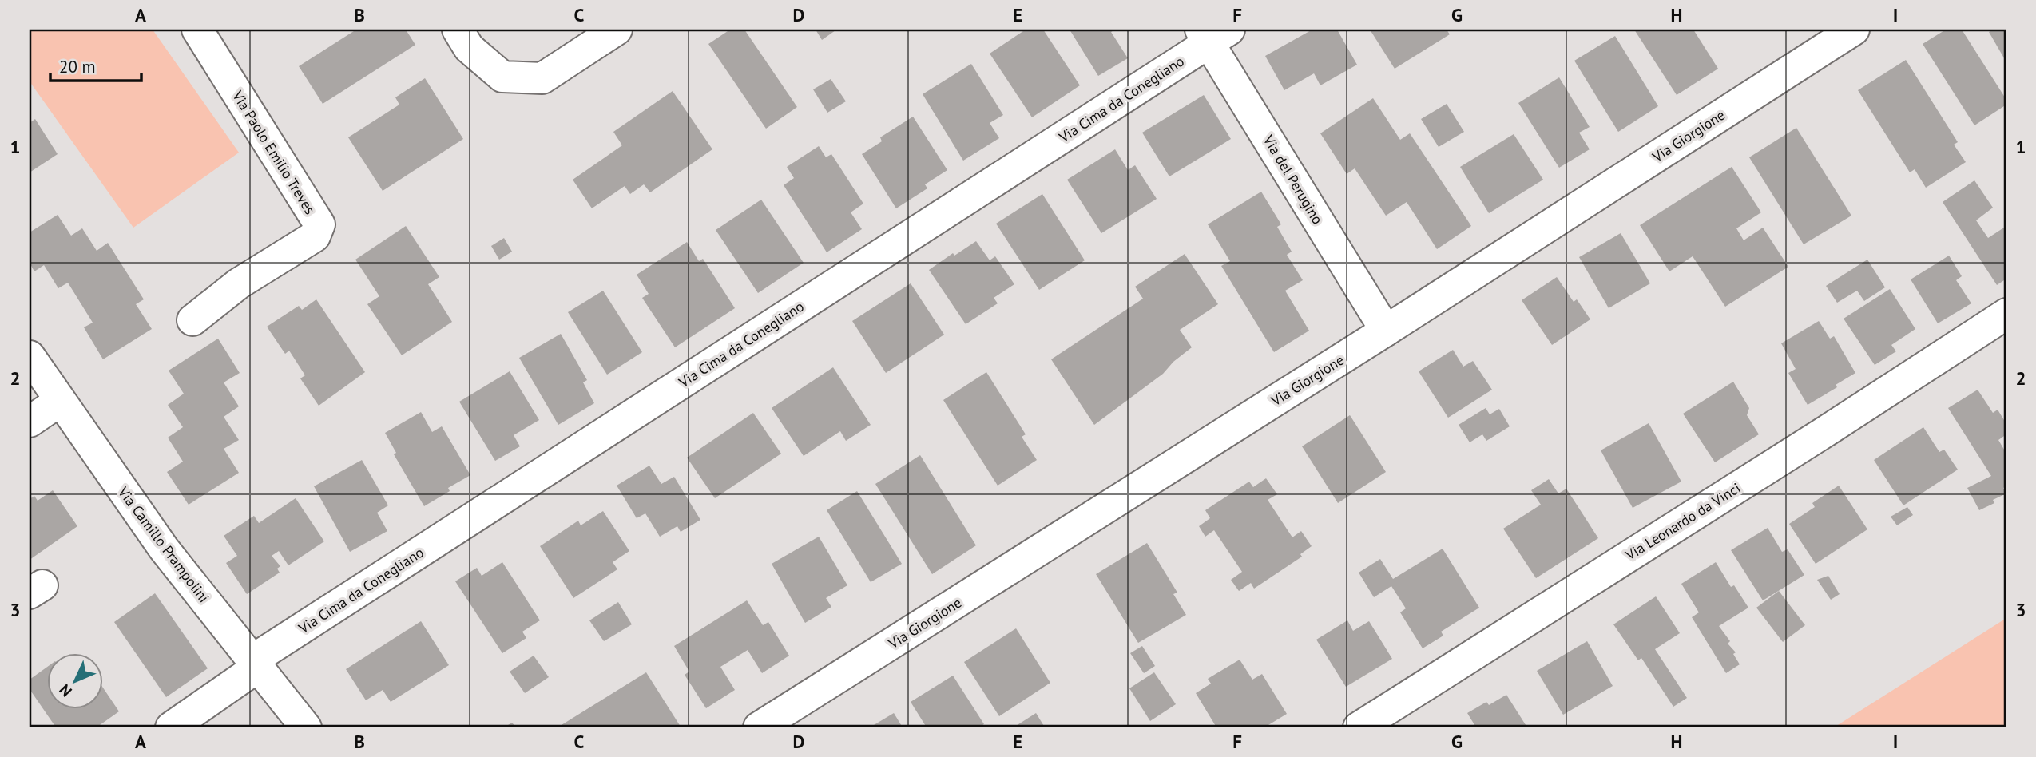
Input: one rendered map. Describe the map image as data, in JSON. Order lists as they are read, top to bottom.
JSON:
{
  "streets": {
    "street": [
      "Via Cima da Conegliano",
      "Via Giorgione",
      "Via Paolo Emilio Treves",
      "Via del Perugino",
      "Via Leonardo da Vinci",
      "Via Camillo Prampolini"
    ]
  },
  "crossings": [
    ["Via Cima da Conegliano", "Via del Perugino"],
    ["Via Cima da Conegliano", "Via Camillo Prampolini"],
    ["Via Giorgione", "Via del Perugino"]
  ],
  "scale_bar": "20 m",
  "north": "bottom left",
  "grid": {
    "columns": [
      "A",
      "B",
      "C",
      "D",
      "E",
      "F",
      "G",
      "H",
      "I"
    ],
    "rows": ["1", "2", "3"]
  }
}
